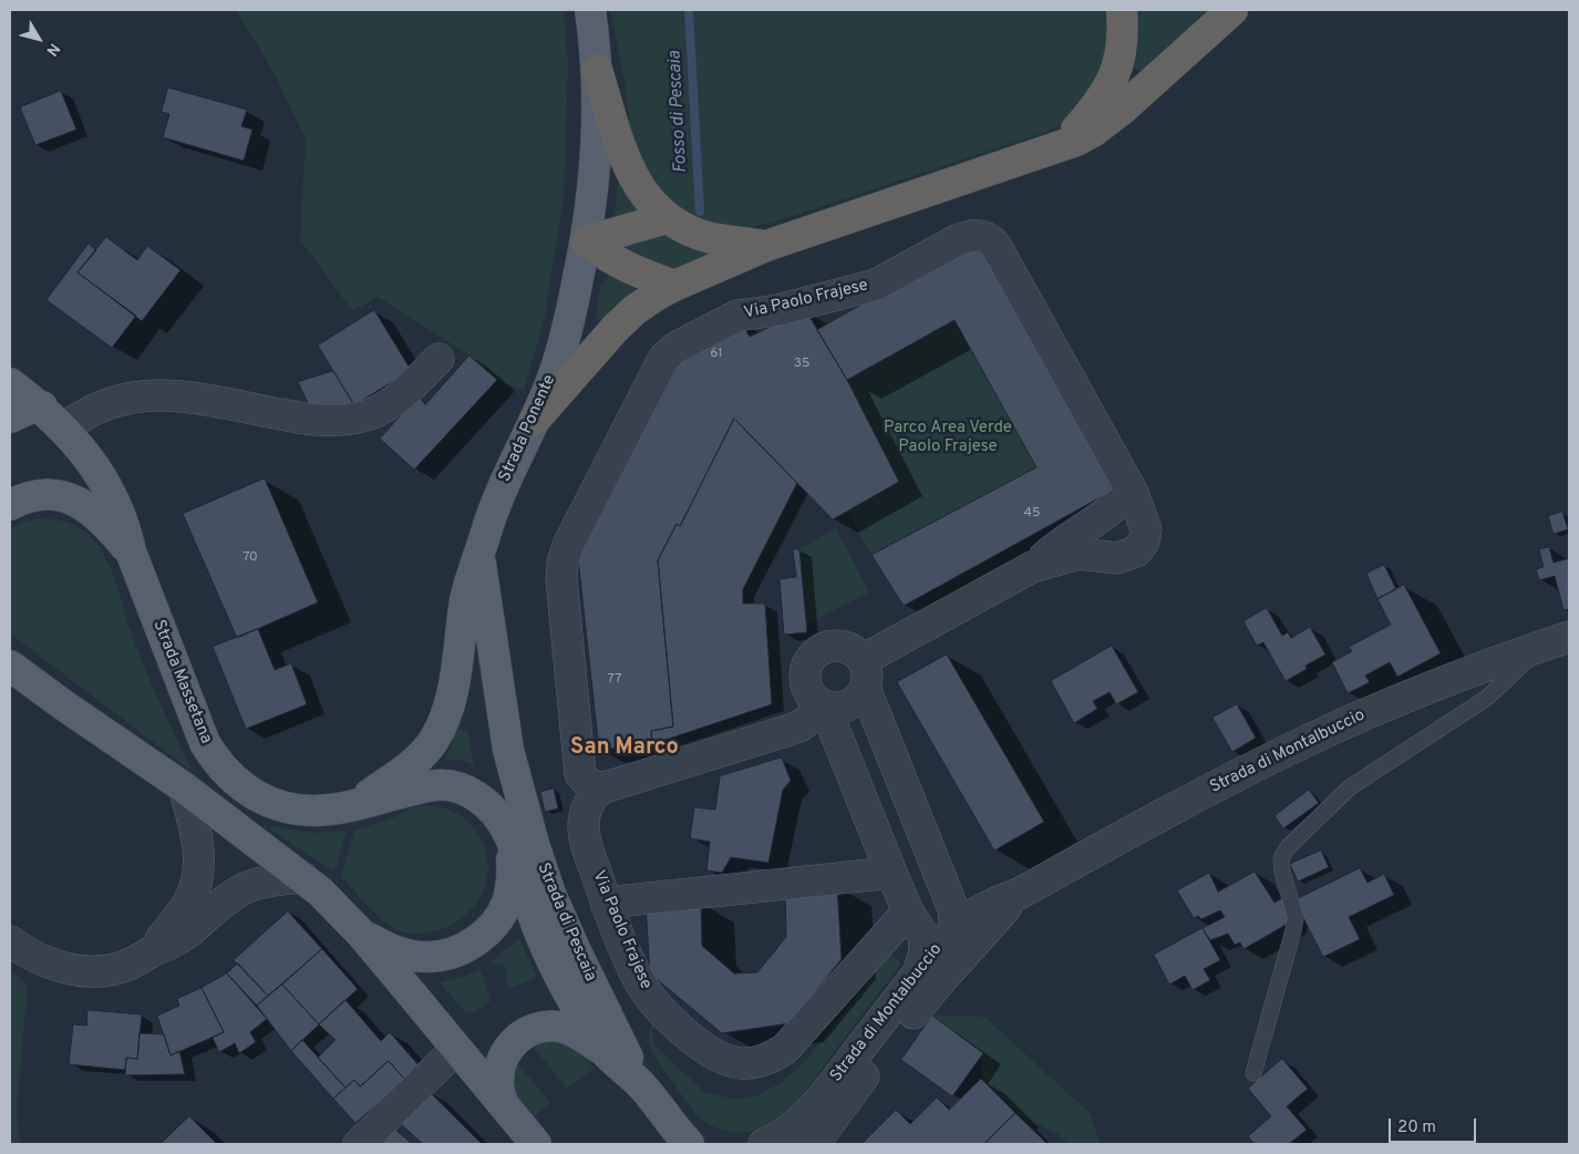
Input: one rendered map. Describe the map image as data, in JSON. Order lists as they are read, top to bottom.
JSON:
{
  "streets": {
    "main road": ["Strada Ponente", "Strada Massetana", "Strada di Pescaia"],
    "street": ["Via Paolo Frajese", "Strada di Montalbuccio"]
  },
  "crossings": [
    ["Strada Ponente", "Strada Massetana"],
    ["Strada Ponente", "Strada di Pescaia"],
    ["Strada Massetana", "Strada di Pescaia"]
  ],
  "districts": ["San Marco"],
  "water": ["Fosso di Pescaia"],
  "parks": ["Parco Area Verde Paolo Frajese"],
  "house_numbers": [
    "61",
    "35",
    "45",
    "70",
    "77"
  ],
  "scale_bar": "20 m",
  "north": "bottom right"
}
